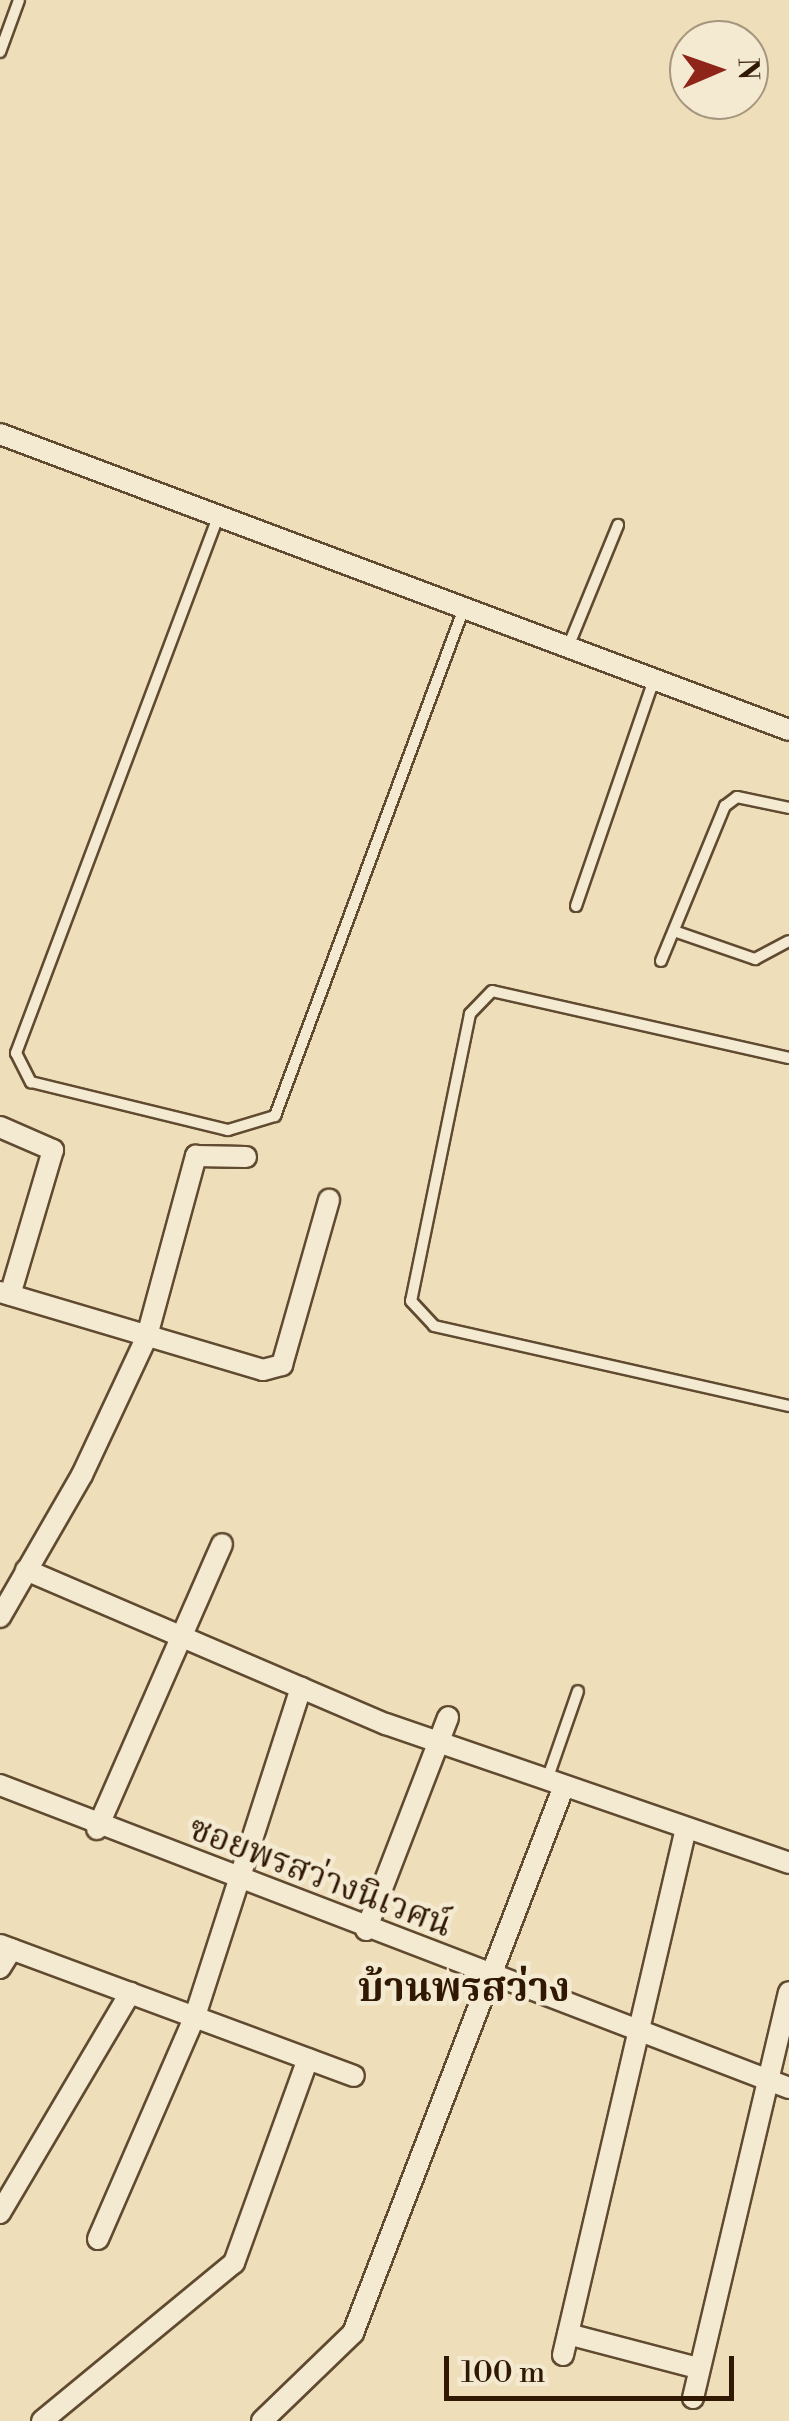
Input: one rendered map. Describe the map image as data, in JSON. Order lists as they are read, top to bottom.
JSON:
{
  "streets": {
    "street": ["ซอยพรสว่างนิเวศน์"]
  },
  "districts": ["บ้านพรสว่าง"],
  "scale_bar": "100 m",
  "north": "right"
}
